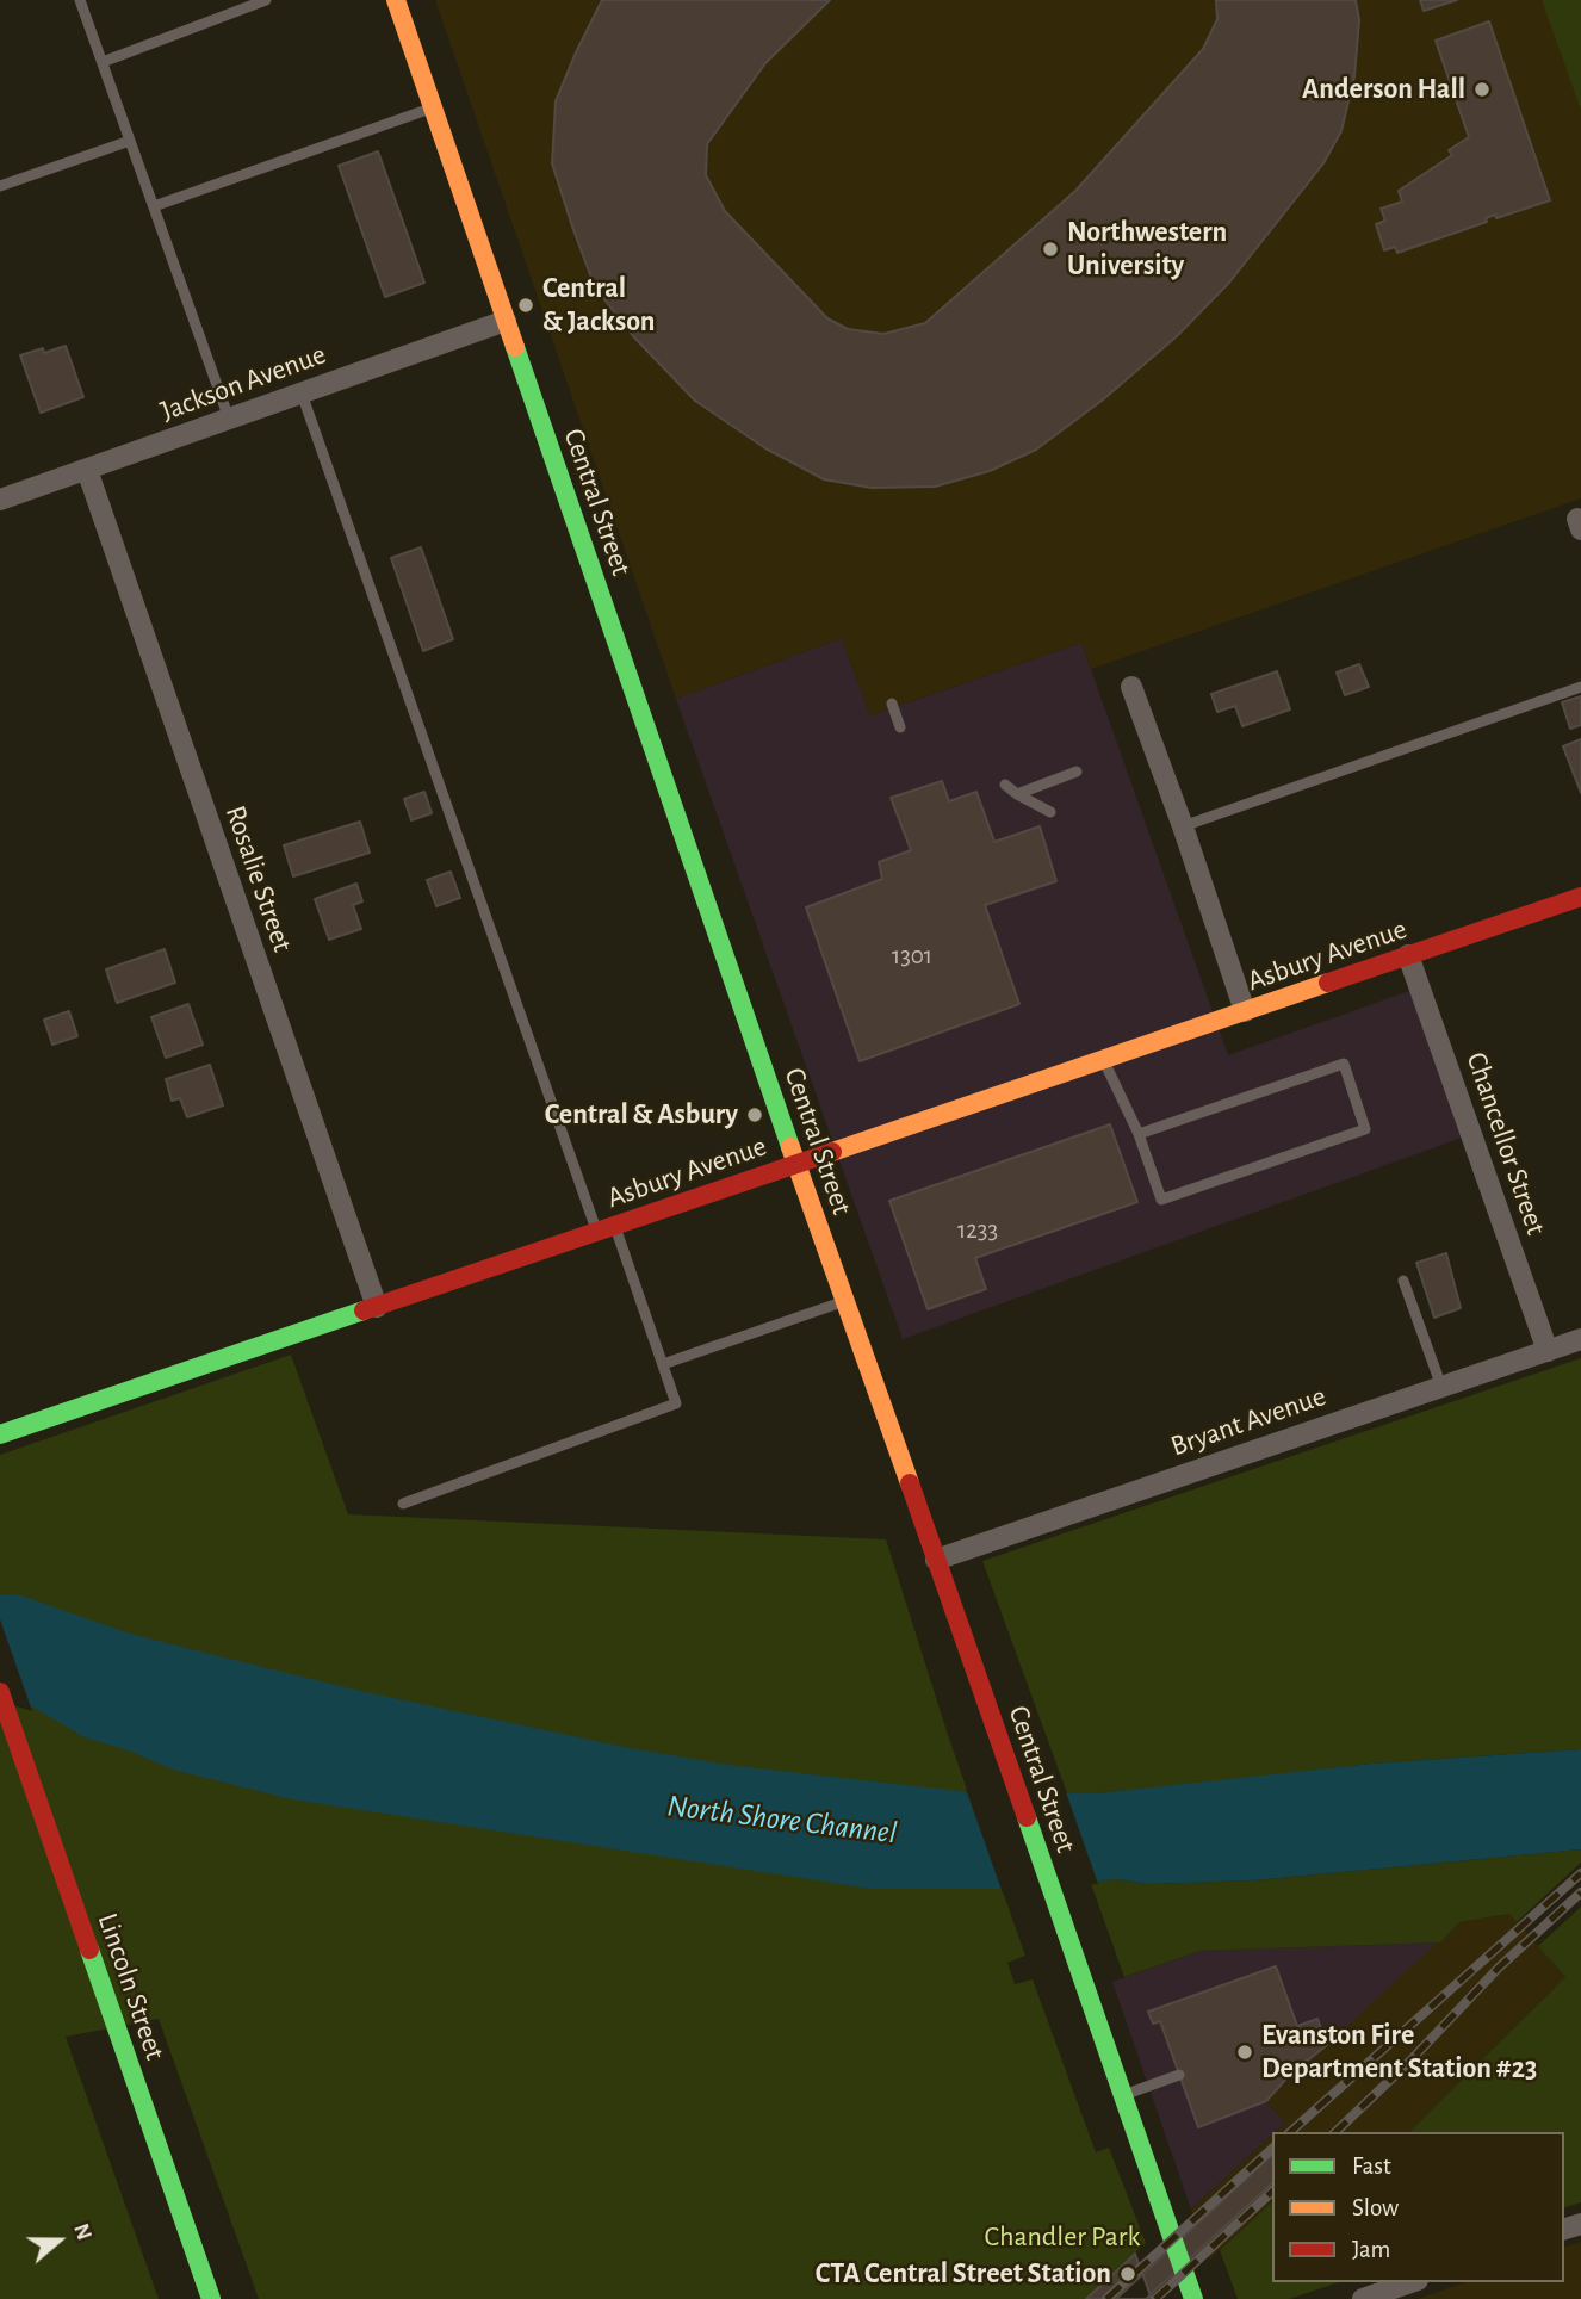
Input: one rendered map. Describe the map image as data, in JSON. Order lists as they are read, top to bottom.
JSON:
{
  "streets": {
    "main road": ["Central Street", "Asbury Avenue", "Lincoln Street"],
    "street": [
      "Jackson Avenue",
      "Rosalie Street",
      "Chancellor Street",
      "Bryant Avenue"
    ]
  },
  "crossings": [
    ["Jackson Avenue", "Central Street"],
    ["Jackson Avenue", "Rosalie Street"],
    ["Central Street", "Asbury Avenue"],
    ["Central Street", "Bryant Avenue"],
    ["Rosalie Street", "Asbury Avenue"],
    ["Asbury Avenue", "Chancellor Street"],
    ["Chancellor Street", "Bryant Avenue"]
  ],
  "water": ["North Shore Channel"],
  "parks": ["Chandler Park"],
  "places": [
    "Anderson Hall",
    "Northwestern University",
    "Central & Jackson",
    "Central & Asbury",
    "Evanston Fire Department Station #23",
    "CTA Central Street Station"
  ],
  "house_numbers": ["1301", "1233"],
  "legend": ["Fast", "Slow", "Jam"],
  "north": "right"
}
